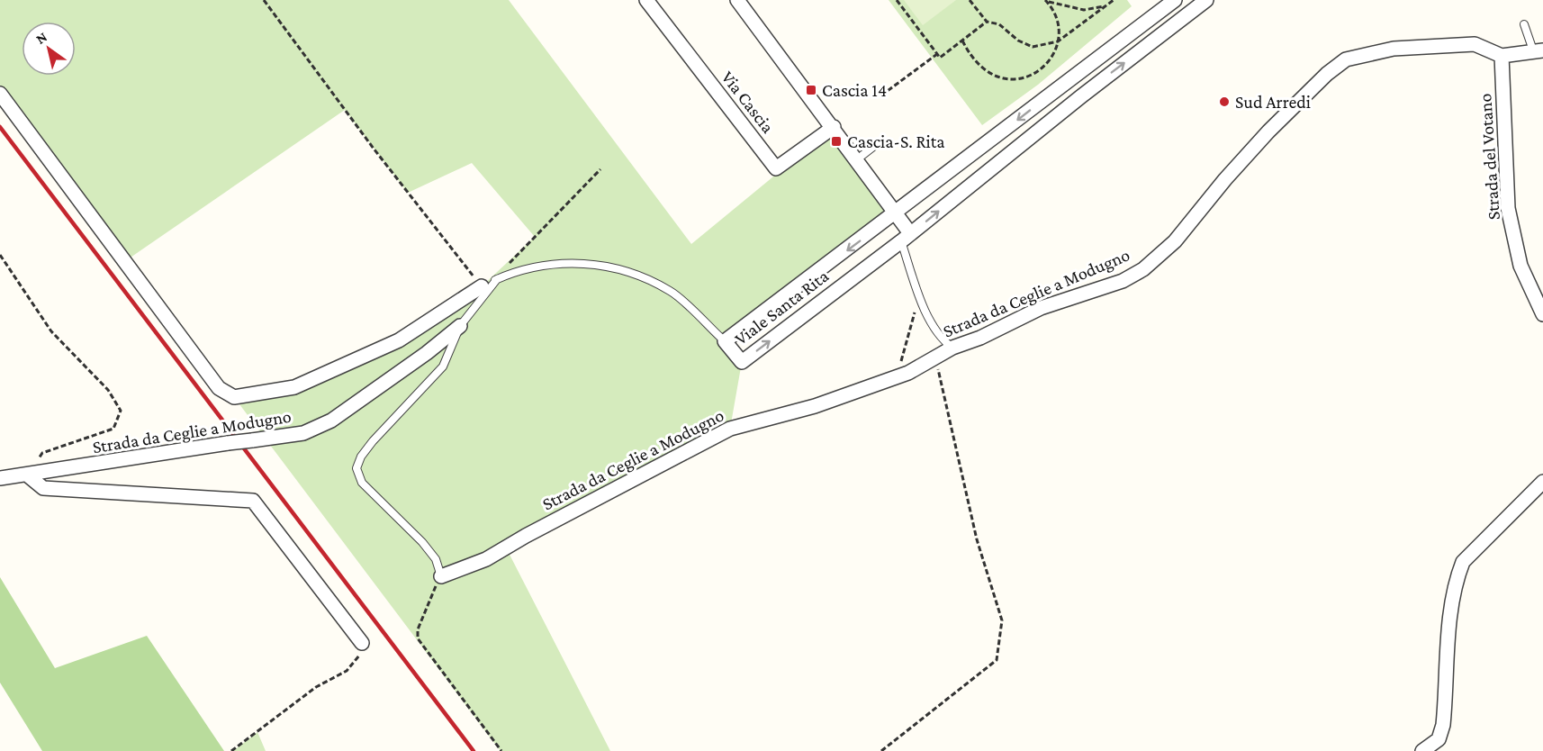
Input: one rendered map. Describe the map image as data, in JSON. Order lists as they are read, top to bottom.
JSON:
{
  "streets": {
    "street": [
      "Via Cascia",
      "Strada del Votano",
      "Strada da Ceglie a Modugno",
      "Viale Santa Rita"
    ]
  },
  "crossings": [
    ["Strada del Votano", "Strada da Ceglie a Modugno"]
  ],
  "places": {
    "transit": ["Cascia 14", "Cascia-S. Rita"],
    "other": ["Sud Arredi"]
  },
  "north": "top left"
}
